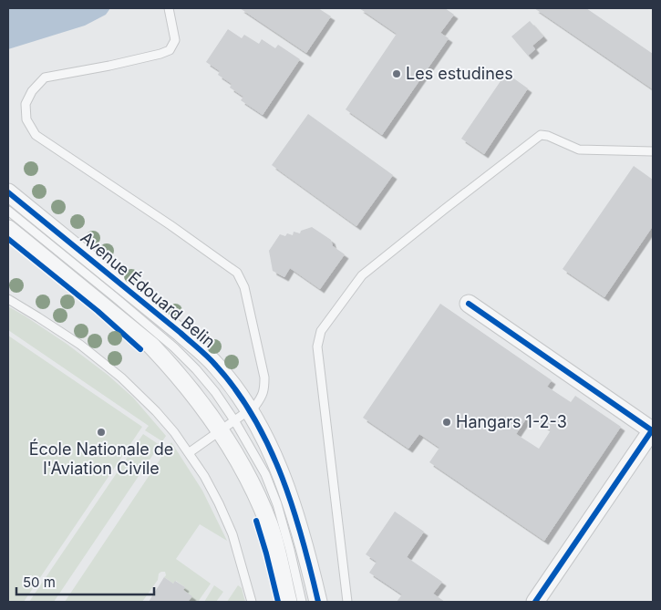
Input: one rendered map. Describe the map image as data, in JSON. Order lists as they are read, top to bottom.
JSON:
{
  "streets": {
    "street": ["Avenue Édouard Belin"]
  },
  "places": ["Les estudines", "Hangars 1-2-3", "École Nationale de l'Aviation Civile"],
  "scale_bar": "50 m"
}
